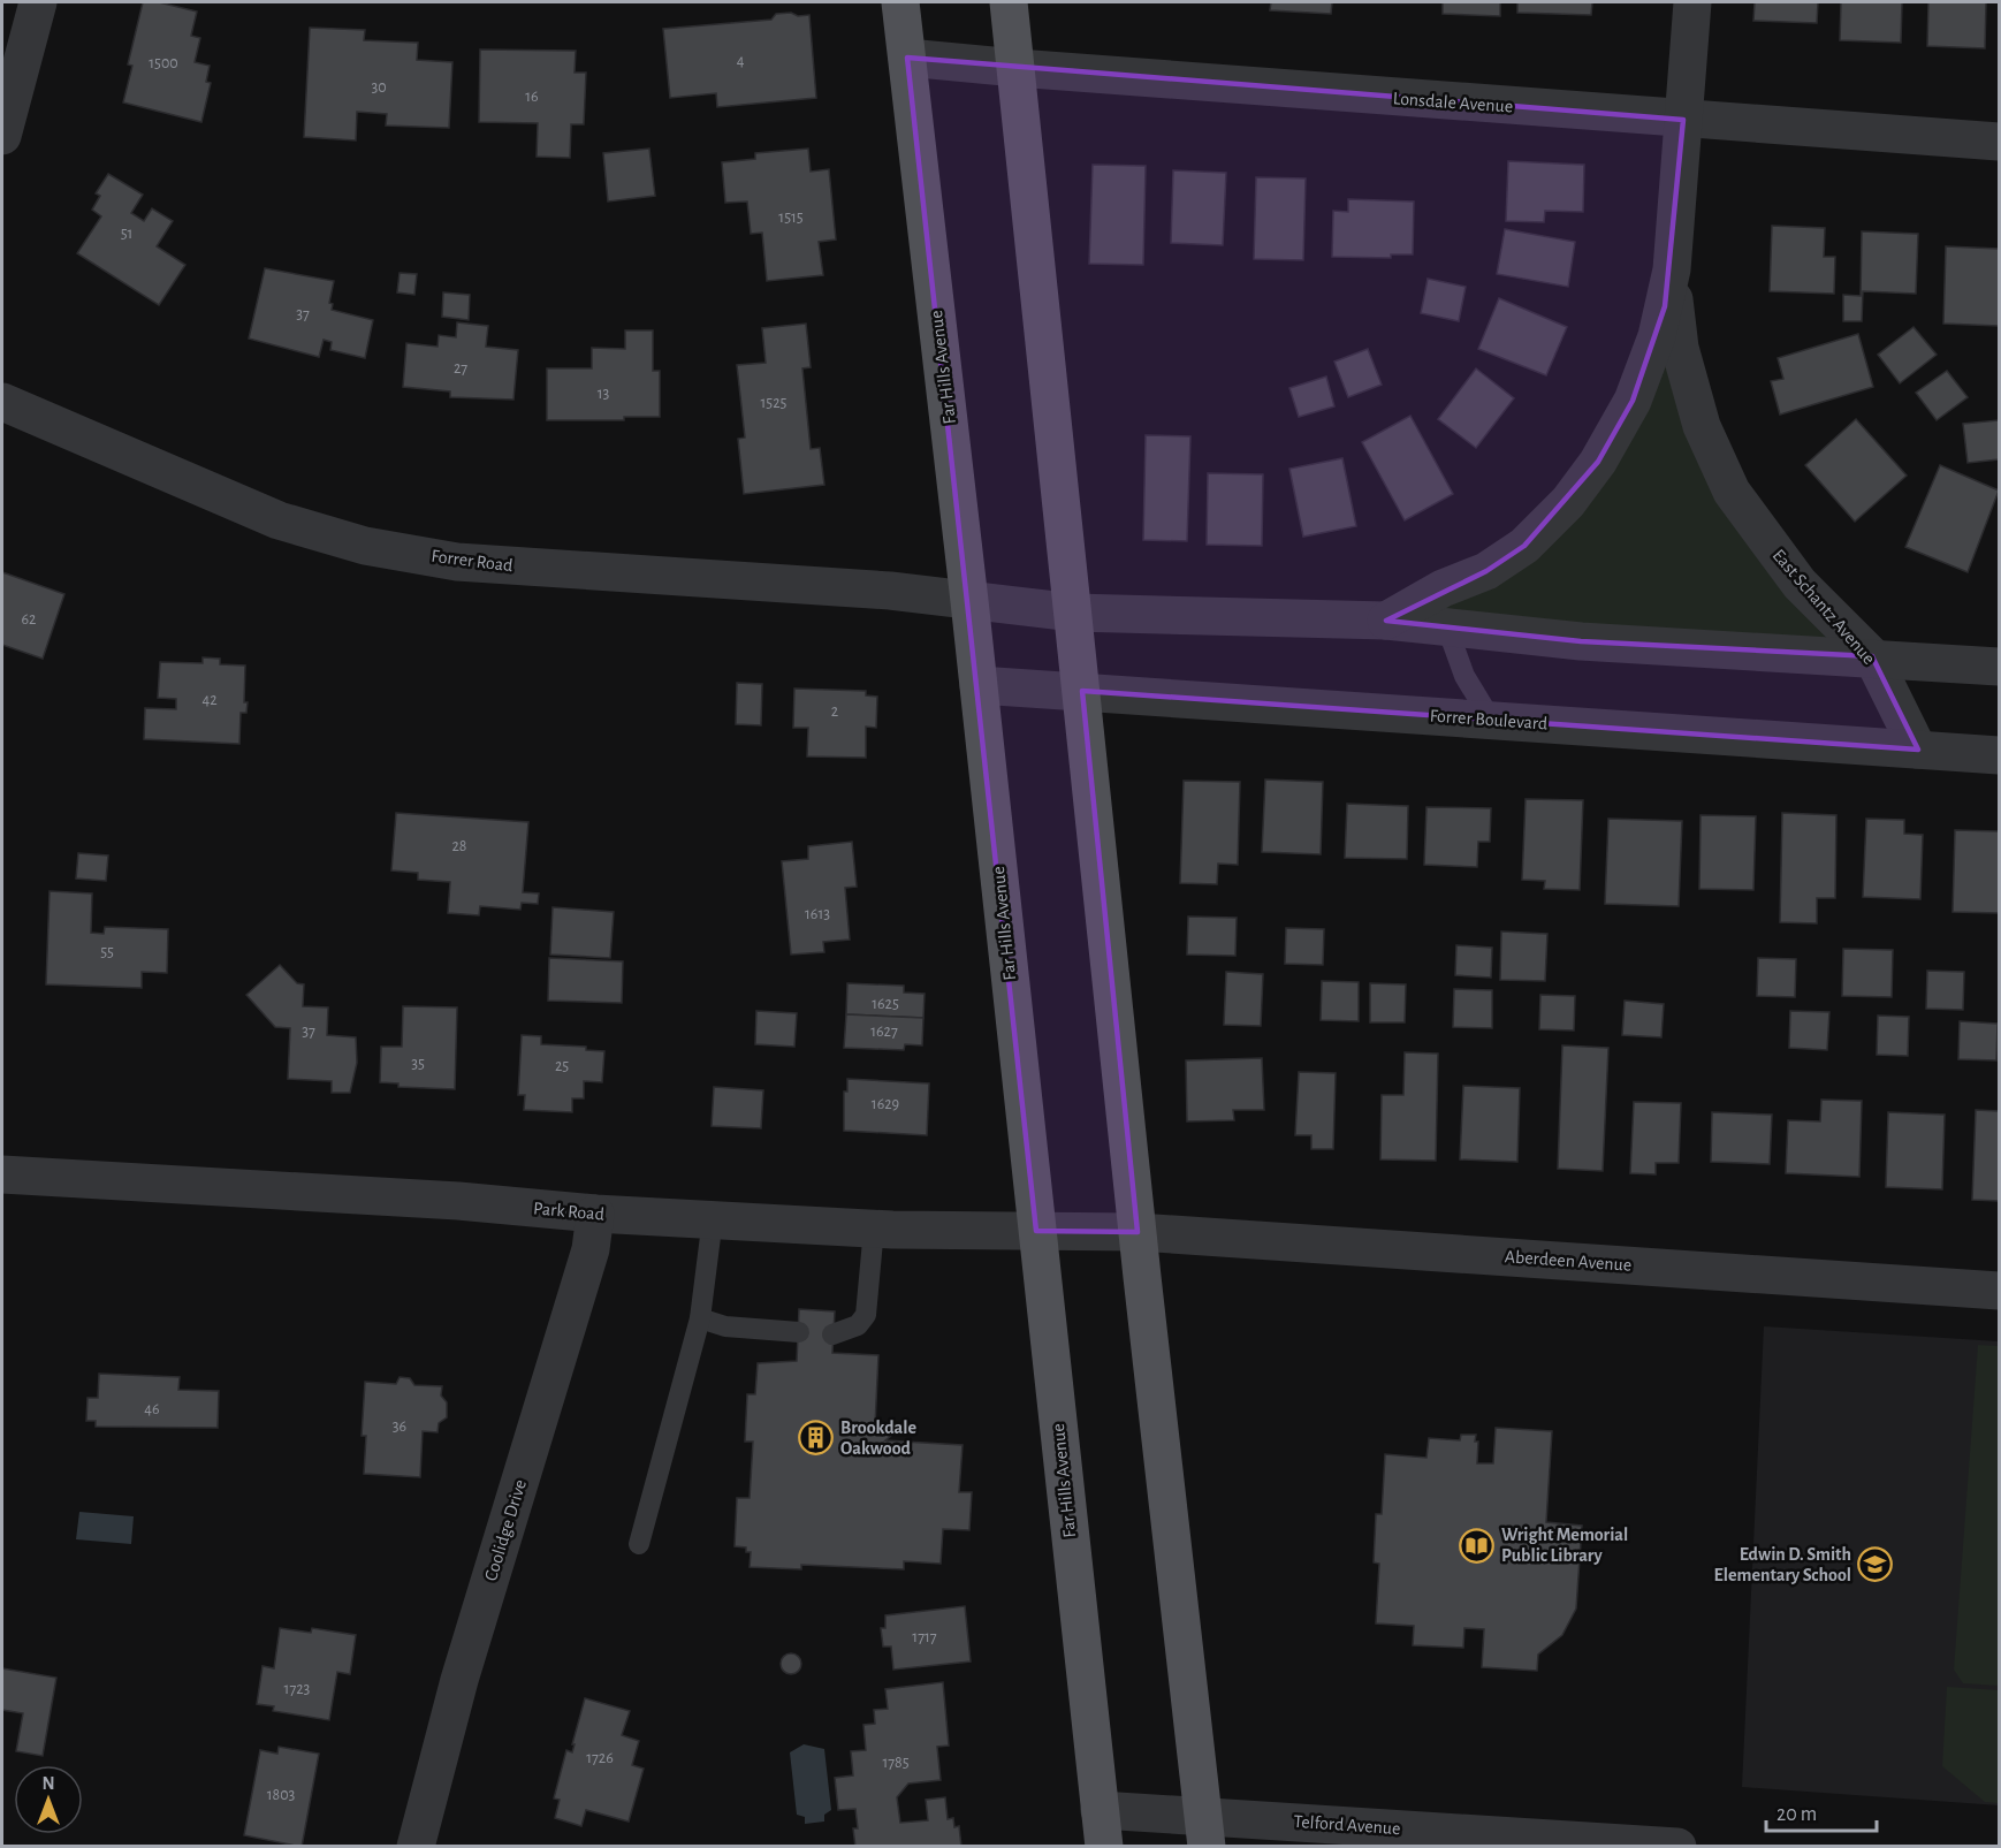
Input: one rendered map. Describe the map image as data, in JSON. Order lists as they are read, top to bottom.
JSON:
{
  "streets": {
    "main road": ["Far Hills Avenue"],
    "street": [
      "Lonsdale Avenue",
      "Forrer Road",
      "East Schantz Avenue",
      "Forrer Boulevard",
      "Park Road",
      "Aberdeen Avenue",
      "Coolidge Drive",
      "Telford Avenue"
    ]
  },
  "crossings": [
    ["Lonsdale Avenue", "Far Hills Avenue"],
    ["Lonsdale Avenue", "East Schantz Avenue"],
    ["Far Hills Avenue", "Forrer Road"],
    ["Far Hills Avenue", "Forrer Boulevard"],
    ["Far Hills Avenue", "Park Road"],
    ["Far Hills Avenue", "Telford Avenue"],
    ["East Schantz Avenue", "Forrer Boulevard"],
    ["Park Road", "Aberdeen Avenue"],
    ["Park Road", "Coolidge Drive"]
  ],
  "places": {
    "building": ["Brookdale Oakwood"],
    "library": ["Wright Memorial Public Library"],
    "school or university": ["Edwin D. Smith Elementary School"]
  },
  "house_numbers": [
    "4",
    "1500",
    "30",
    "16",
    "1515",
    "51",
    "37",
    "27",
    "13",
    "1525",
    "62",
    "42",
    "2",
    "28",
    "1613",
    "55",
    "1625",
    "37",
    "1627",
    "35",
    "25",
    "1629",
    "46",
    "36",
    "1717",
    "1723",
    "1726",
    "1785",
    "1803"
  ],
  "scale_bar": "20 m",
  "north": "top"
}
